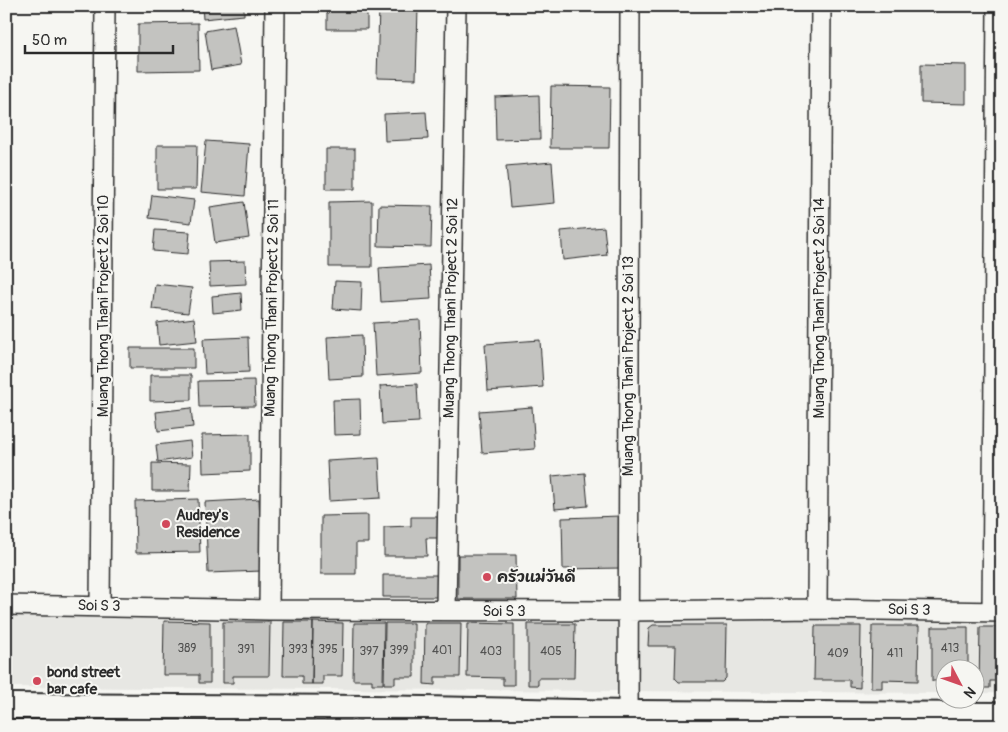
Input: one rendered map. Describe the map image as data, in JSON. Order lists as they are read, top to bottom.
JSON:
{
  "streets": {
    "street": [
      "Muang Thong Thani Project 2 Soi 10",
      "Muang Thong Thani Project 2 Soi 11",
      "Muang Thong Thani Project 2 Soi 12",
      "Muang Thong Thani Project 2 Soi 14",
      "Muang Thong Thani Project 2 Soi 13",
      "Soi S 3"
    ]
  },
  "crossings": [
    ["Muang Thong Thani Project 2 Soi 10", "Soi S 3"],
    ["Muang Thong Thani Project 2 Soi 11", "Soi S 3"],
    ["Muang Thong Thani Project 2 Soi 12", "Soi S 3"],
    ["Muang Thong Thani Project 2 Soi 14", "Soi S 3"],
    ["Muang Thong Thani Project 2 Soi 13", "Soi S 3"]
  ],
  "places": ["Audrey's Residence", "ครัวแม่วันดี", "bond street bar cafe"],
  "house_numbers": [
    "389",
    "413",
    "391",
    "393",
    "395",
    "399",
    "401",
    "397",
    "403",
    "405",
    "409",
    "411"
  ],
  "scale_bar": "50 m",
  "north": "bottom right"
}
